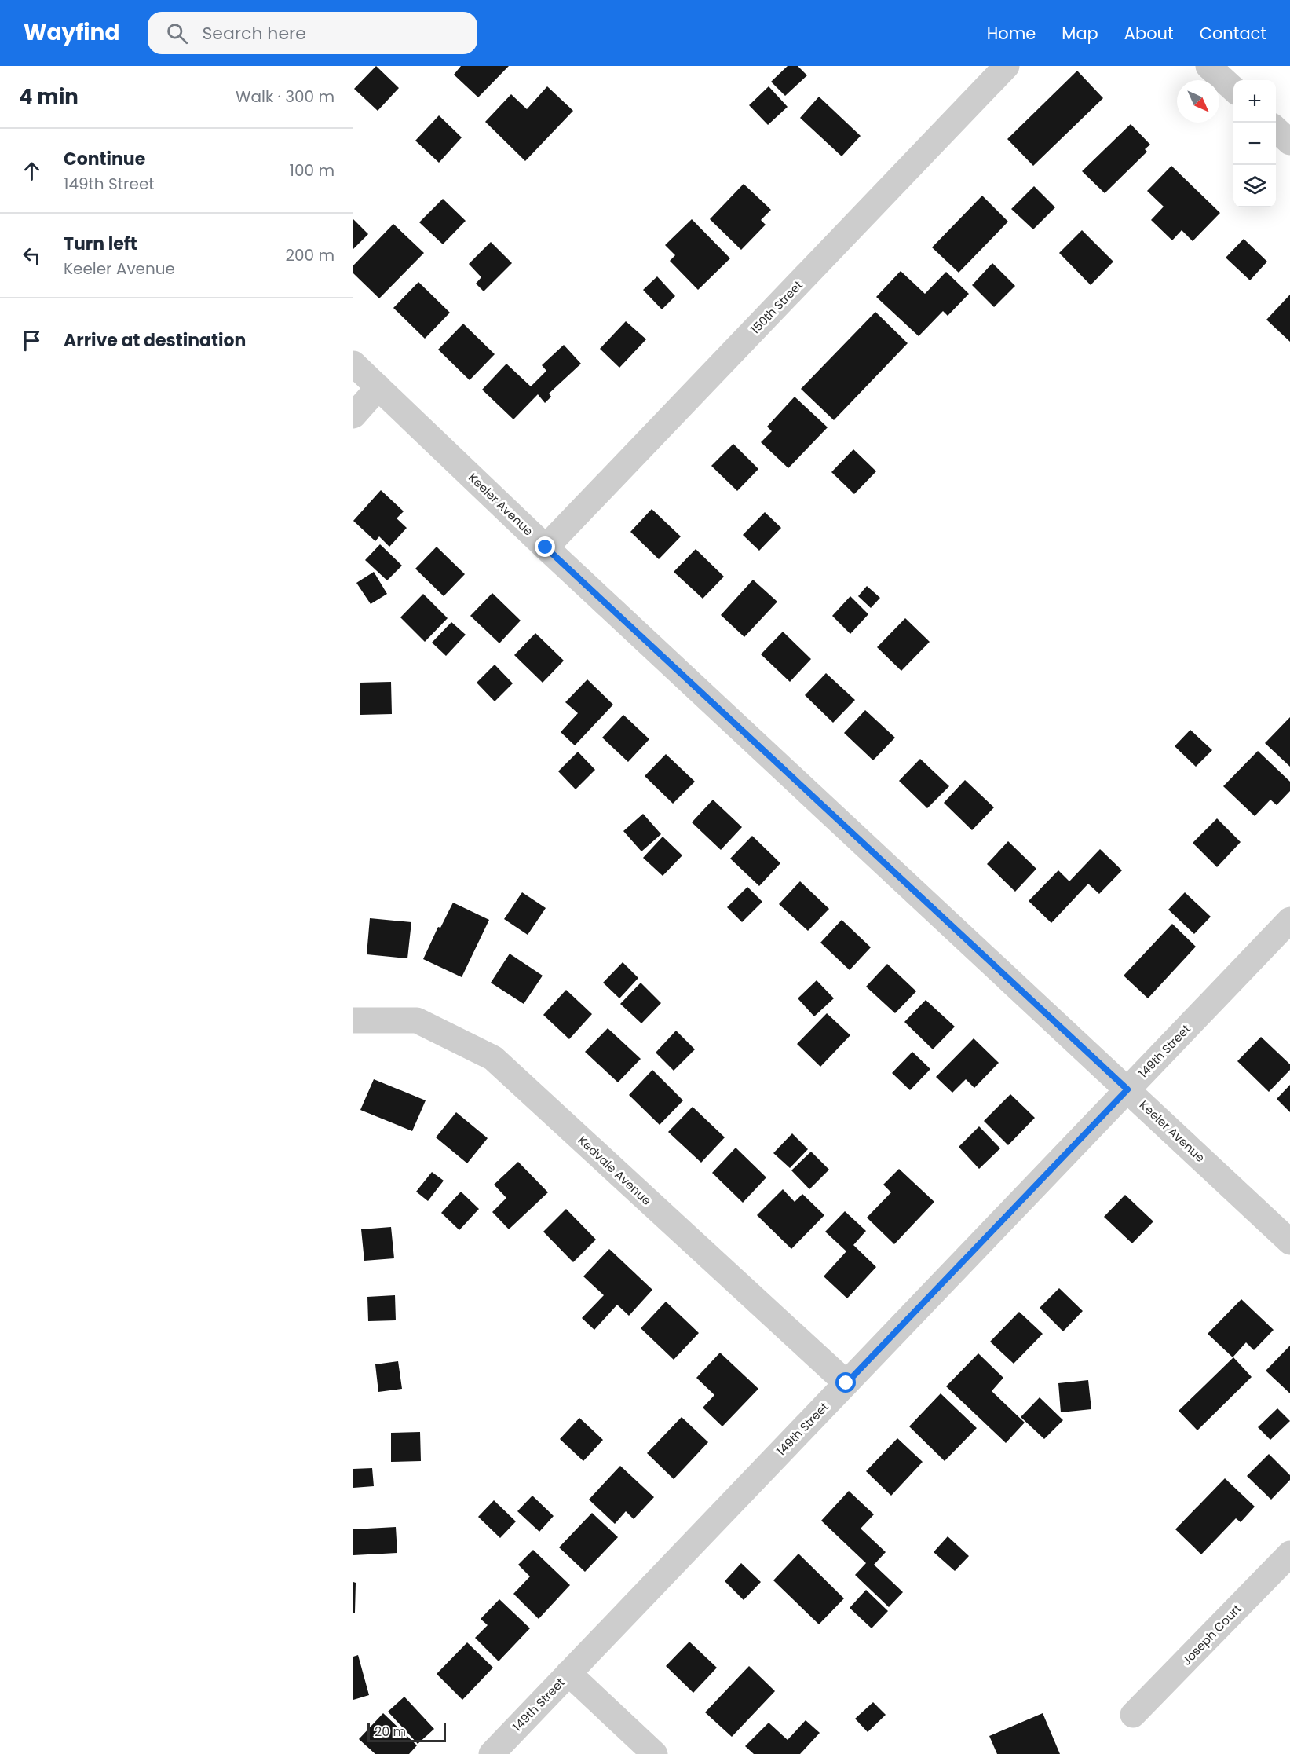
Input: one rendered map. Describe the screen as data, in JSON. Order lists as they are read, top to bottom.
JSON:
{
  "streets": {
    "street": [
      "150th Street",
      "Keeler Avenue",
      "149th Street",
      "Kedvale Avenue",
      "Joseph Court"
    ]
  },
  "crossings": [
    ["150th Street", "Keeler Avenue"],
    ["Keeler Avenue", "149th Street"],
    ["149th Street", "Kedvale Avenue"]
  ],
  "scale_bar": "20 m",
  "north": "bottom right",
  "page": {
    "header": "Wayfind",
    "search": "Search here",
    "nav": [
      "Home",
      "Map",
      "About",
      "Contact"
    ],
    "heading": ["4 min", "Walk · 300 m"],
    "map_buttons": ["+", "−"],
    "list": [
      ["Continue", "149th Street", "100 m"],
      ["Turn left", "Keeler Avenue", "200 m"],
      "Arrive at destination"
    ],
    "scale": "20 m"
  }
}
